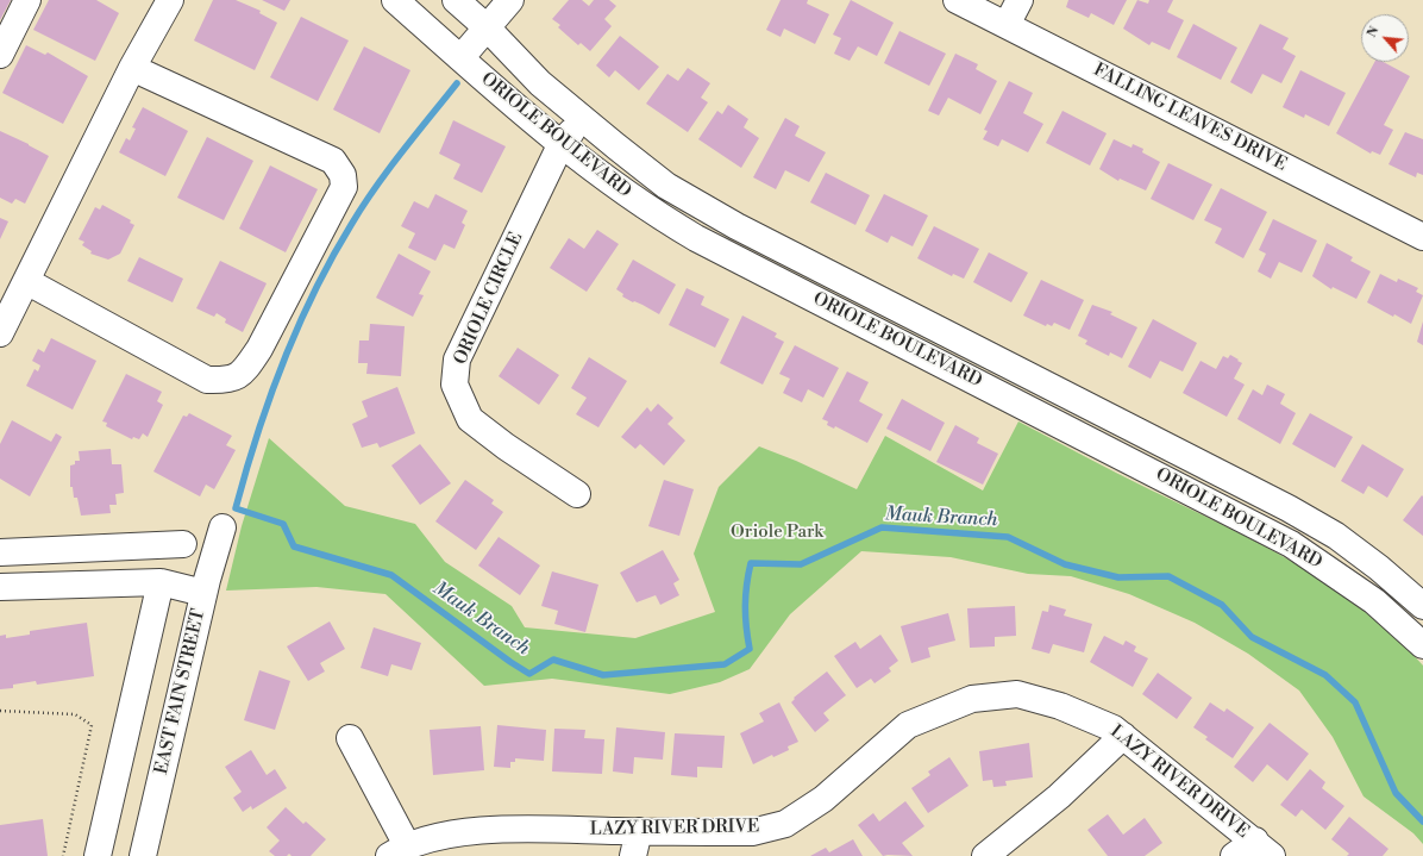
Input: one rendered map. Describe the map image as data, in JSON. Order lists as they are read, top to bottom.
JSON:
{
  "streets": {
    "street": [
      "FALLING LEAVES DRIVE",
      "ORIOLE BOULEVARD",
      "ORIOLE CIRCLE",
      "EAST FAIN STREET",
      "LAZY RIVER DRIVE"
    ]
  },
  "crossings": [
    ["ORIOLE BOULEVARD", "ORIOLE CIRCLE"]
  ],
  "water": ["Mauk Branch"],
  "parks": ["Oriole Park"],
  "north": "top left"
}
